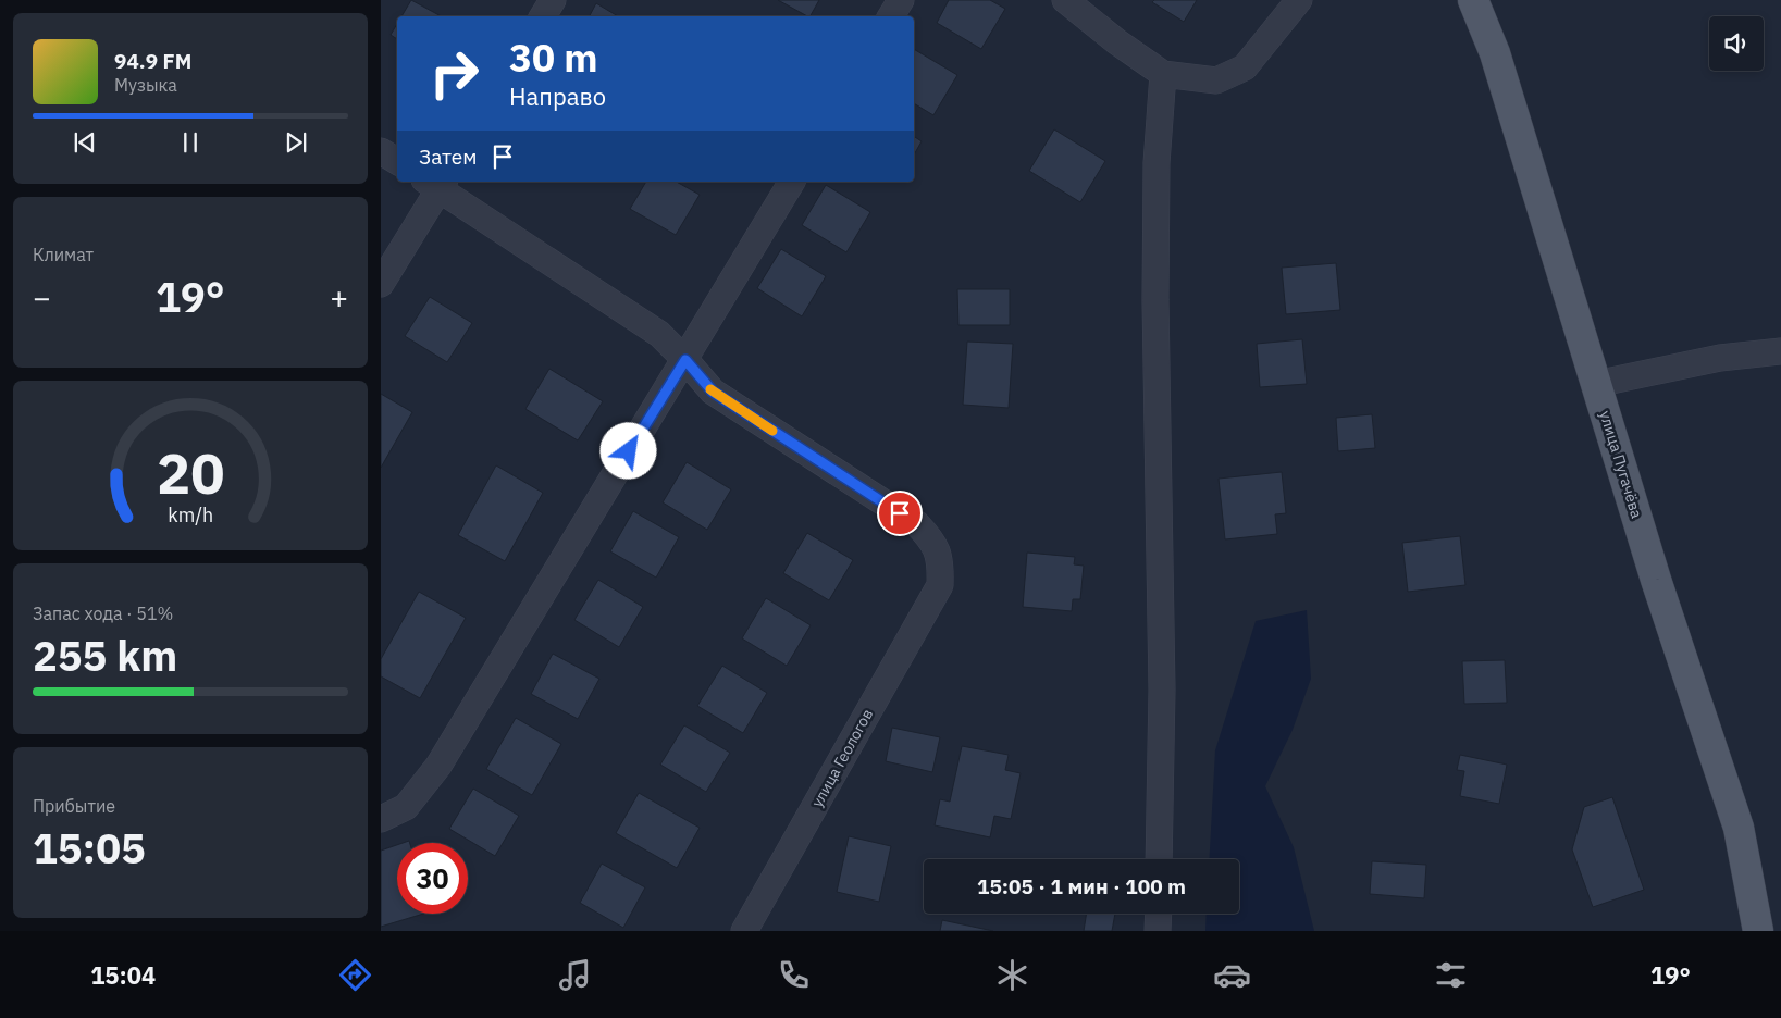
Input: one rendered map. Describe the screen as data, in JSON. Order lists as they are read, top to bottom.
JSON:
{
  "streets": {
    "main road": ["улица Пугачёва"],
    "street": ["улица Геологов"]
  },
  "page": {
    "turn": ["30 m", "Направо"],
    "song": ["94.9 FM", "Музыка"],
    "then": "Затем",
    "tile": [
      "Климат",
      ["Запас хода · 51%", "255 km"],
      ["Прибытие", "15:05"]
    ],
    "heat": ["−", "19°", "+"],
    "limit": "30",
    "trip": "15:05 · 1 мин · 100 m",
    "tabs": ["15:04", "19°"],
    "gauge": ["20", "km/h"]
  }
}
